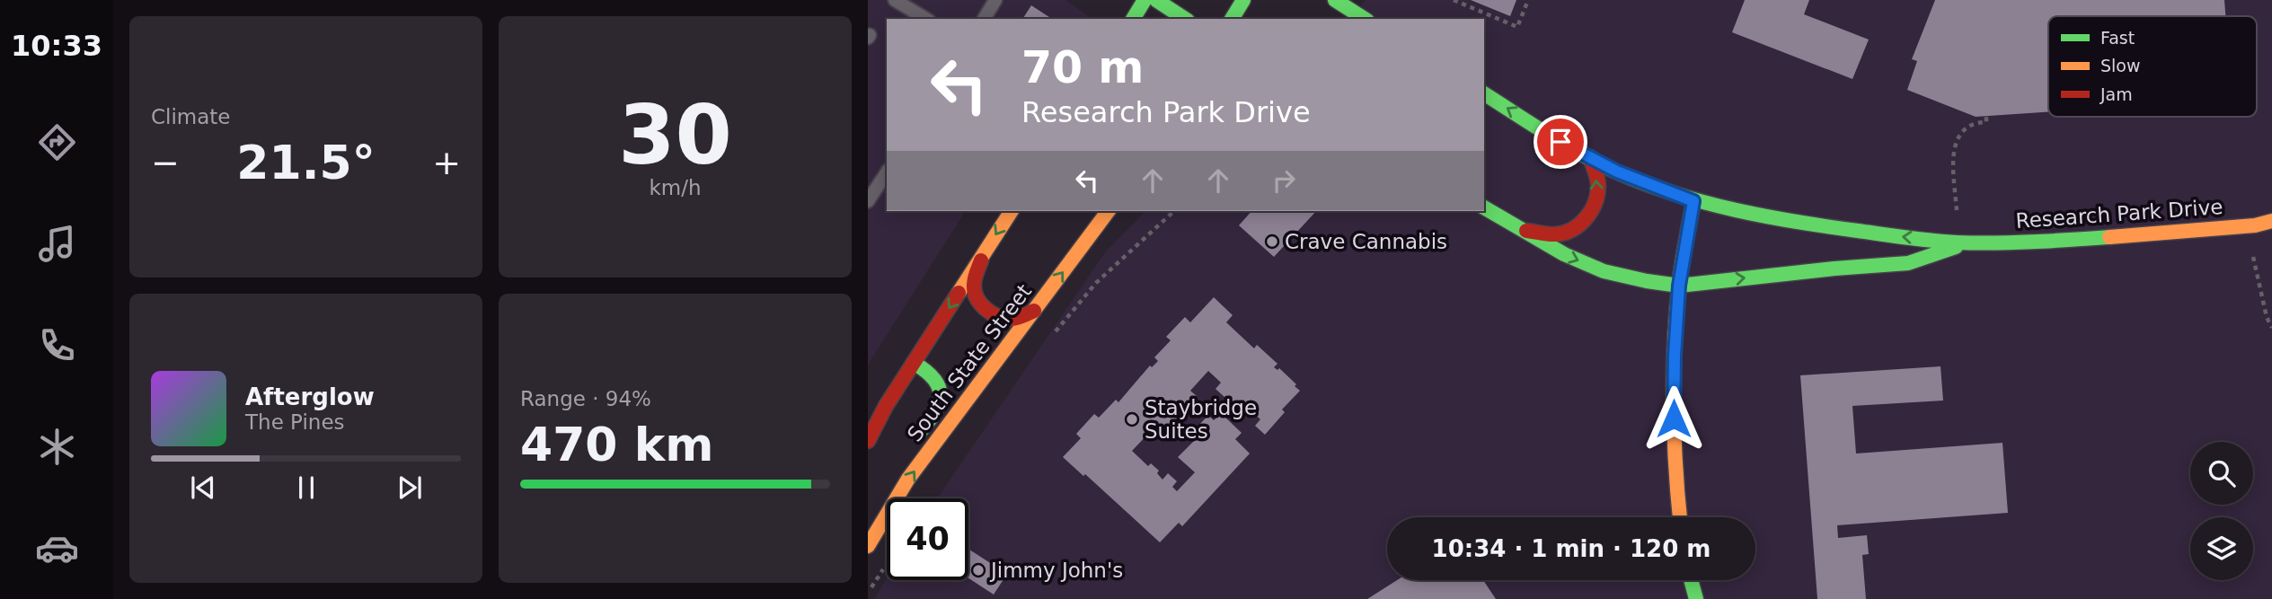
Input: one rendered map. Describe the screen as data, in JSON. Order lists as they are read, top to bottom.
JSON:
{
  "streets": {
    "street": ["Research Park Drive", "South State Street"]
  },
  "places": ["Crave Cannabis", "Staybridge Suites", "Jimmy John's"],
  "legend": ["Fast", "Slow", "Jam"],
  "page": {
    "tabs": "10:33",
    "tile": [
      "Climate",
      ["30", "km/h"],
      ["Range · 94%", "470 km"]
    ],
    "turn": ["70 m", "Research Park Drive"],
    "heat": ["−", "21.5°", "+"],
    "song": ["Afterglow", "The Pines"],
    "limit": "40",
    "trip": "10:34 · 1 min · 120 m"
  }
}
